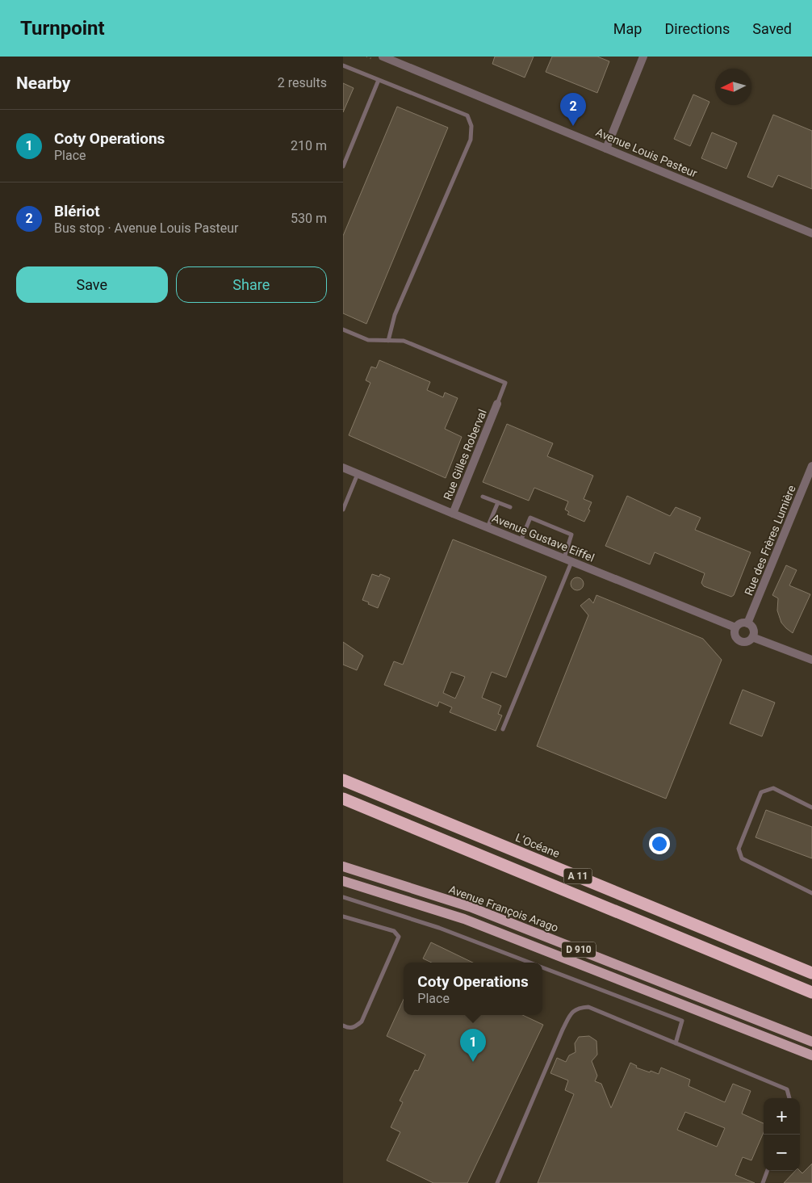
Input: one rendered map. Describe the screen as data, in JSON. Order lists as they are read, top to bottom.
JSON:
{
  "streets": {
    "highway": ["L’Océane", "A 11"],
    "main road": ["Avenue François Arago", "D 910"],
    "street": [
      "Avenue Louis Pasteur",
      "Rue Gilles Roberval",
      "Avenue Gustave Eiffel",
      "Rue des Frères Lumière"
    ]
  },
  "crossings": [
    ["Rue Gilles Roberval", "Avenue Gustave Eiffel"],
    ["Avenue Gustave Eiffel", "Rue des Frères Lumière"]
  ],
  "north": "left",
  "page": {
    "header": "Turnpoint",
    "nav": ["Map", "Directions", "Saved"],
    "heading": ["Nearby", "2 results"],
    "pins": ["2", "1"],
    "list": [
      {
        "mark": "1",
        "name": "Coty Operations",
        "note": "Place",
        "value": "210 m"
      },
      {
        "mark": "2",
        "name": "Blériot",
        "note": "Bus stop · Avenue Louis Pasteur",
        "value": "530 m"
      }
    ],
    "buttons": ["Save", "Share"],
    "popup": ["Coty Operations", "Place"],
    "map_buttons": ["+", "−"]
  }
}
